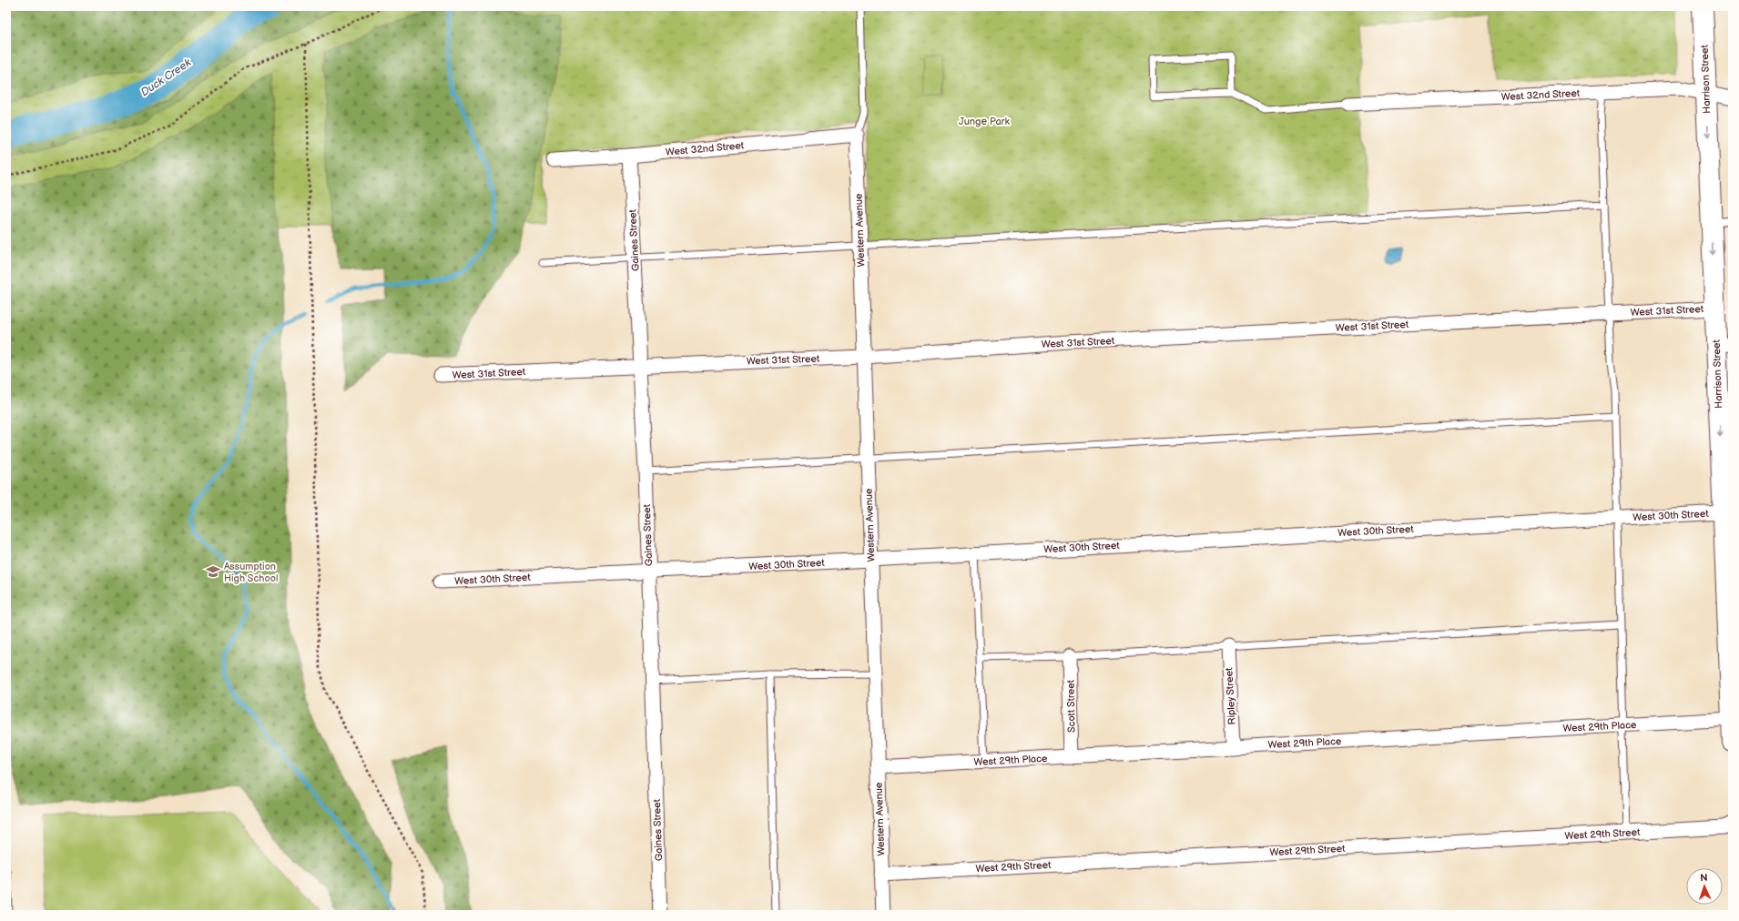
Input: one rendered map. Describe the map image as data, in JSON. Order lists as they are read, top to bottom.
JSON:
{
  "streets": {
    "highway": ["Harrison Street"],
    "street": [
      "West 32nd Street",
      "Western Avenue",
      "Gaines Street",
      "West 31st Street",
      "West 30th Street",
      "Ripley Street",
      "Scott Street",
      "West 29th Place",
      "West 29th Street"
    ]
  },
  "crossings": [
    ["Harrison Street", "West 32nd Street"],
    ["Harrison Street", "West 31st Street"],
    ["Harrison Street", "West 30th Street"],
    ["Harrison Street", "West 29th Place"],
    ["West 32nd Street", "Western Avenue"],
    ["West 32nd Street", "Gaines Street"],
    ["Western Avenue", "West 31st Street"],
    ["Western Avenue", "West 30th Street"],
    ["Western Avenue", "West 29th Place"],
    ["Western Avenue", "West 29th Street"],
    ["Gaines Street", "West 31st Street"],
    ["Gaines Street", "West 30th Street"],
    ["Ripley Street", "West 29th Place"],
    ["Scott Street", "West 29th Place"]
  ],
  "one_way": ["Harrison Street"],
  "water": ["Duck Creek"],
  "parks": ["Junge Park"],
  "places": {
    "school or university": ["Assumption High School"]
  },
  "north": "top"
}
